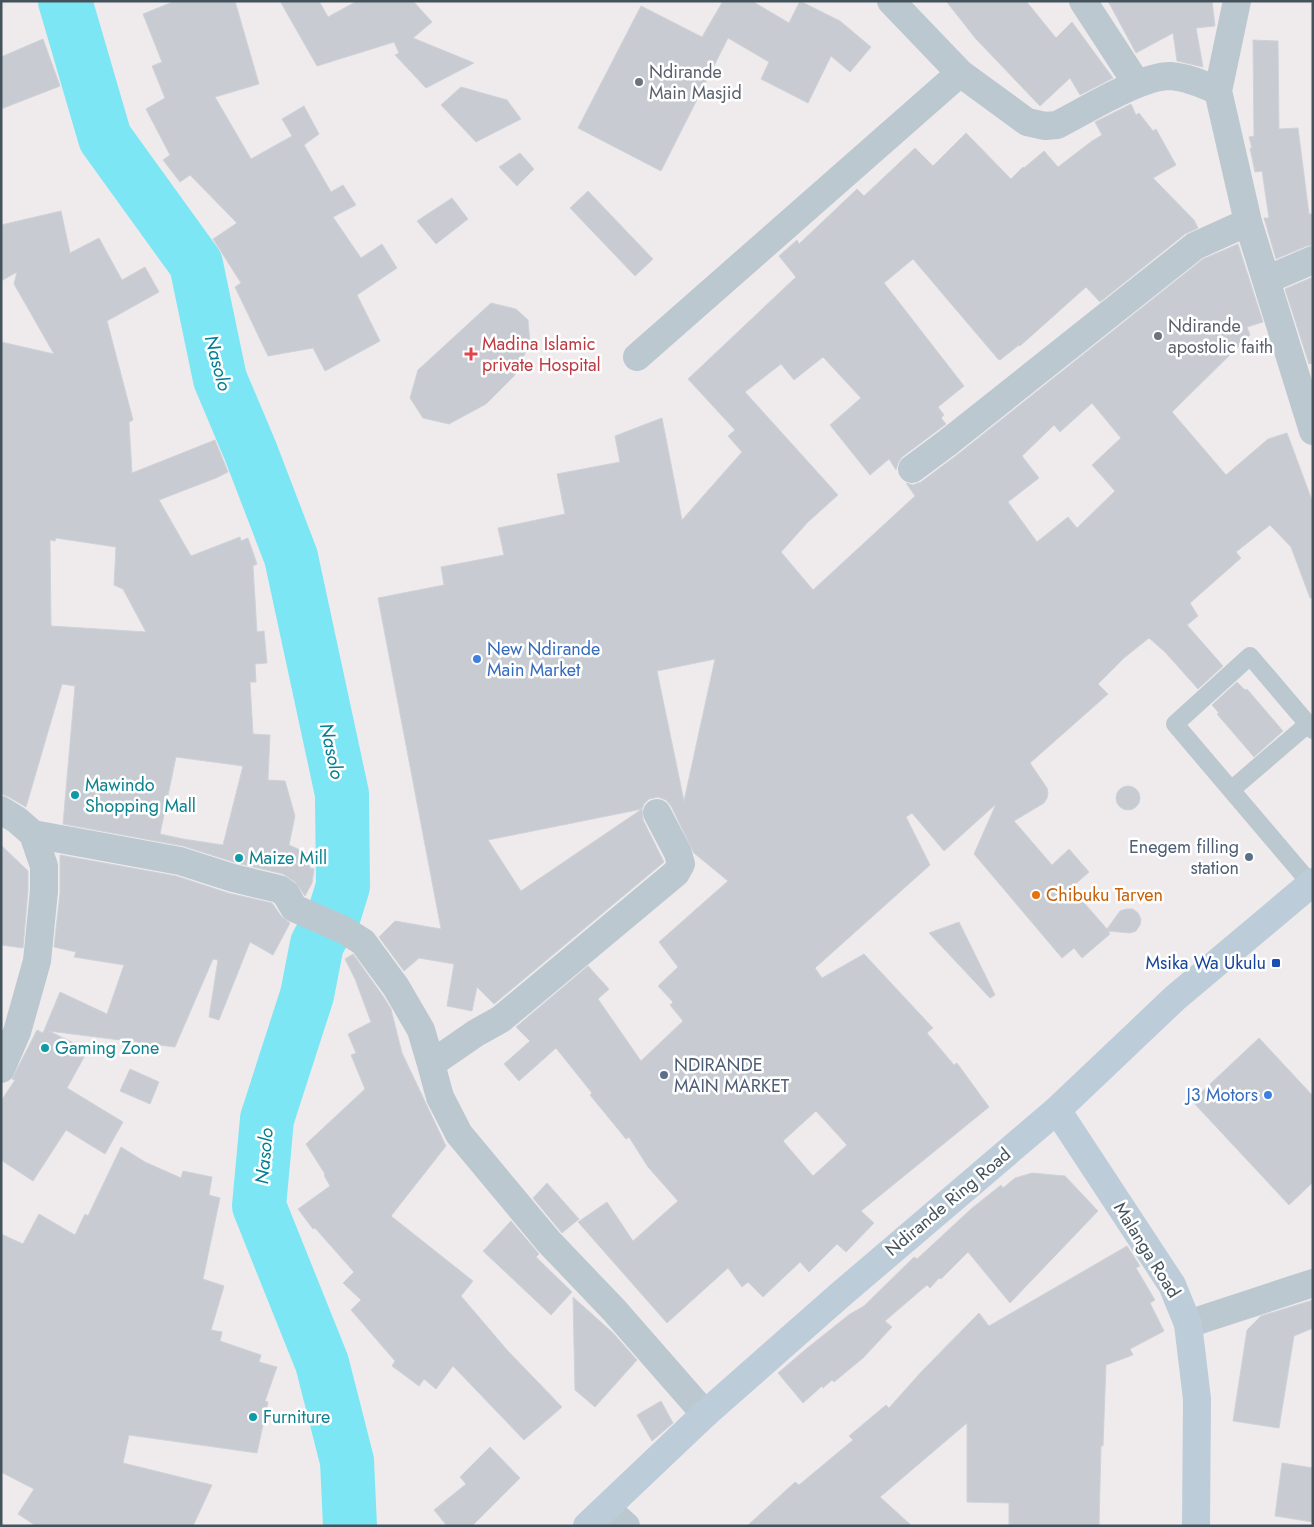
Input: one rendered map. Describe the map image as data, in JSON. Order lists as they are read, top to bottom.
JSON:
{
  "streets": {
    "street": ["Ndirande Ring Road", "Malanga Road"]
  },
  "crossings": [
    ["Ndirande Ring Road", "Malanga Road"]
  ],
  "water": ["Nasolo"],
  "places": {
    "other": [
      "Ndirande Main Masjid",
      "Ndirande apostolic faith",
      "New Ndirande Main Market",
      "Mawindo Shopping Mall",
      "Enegem filling station",
      "Maize Mill",
      "Chibuku Tarven",
      "Gaming Zone",
      "NDIRANDE MAIN MARKET",
      "J3 Motors",
      "Furniture"
    ],
    "health": ["Madina Islamic private Hospital"],
    "transit": ["Msika Wa Ukulu"]
  }
}
